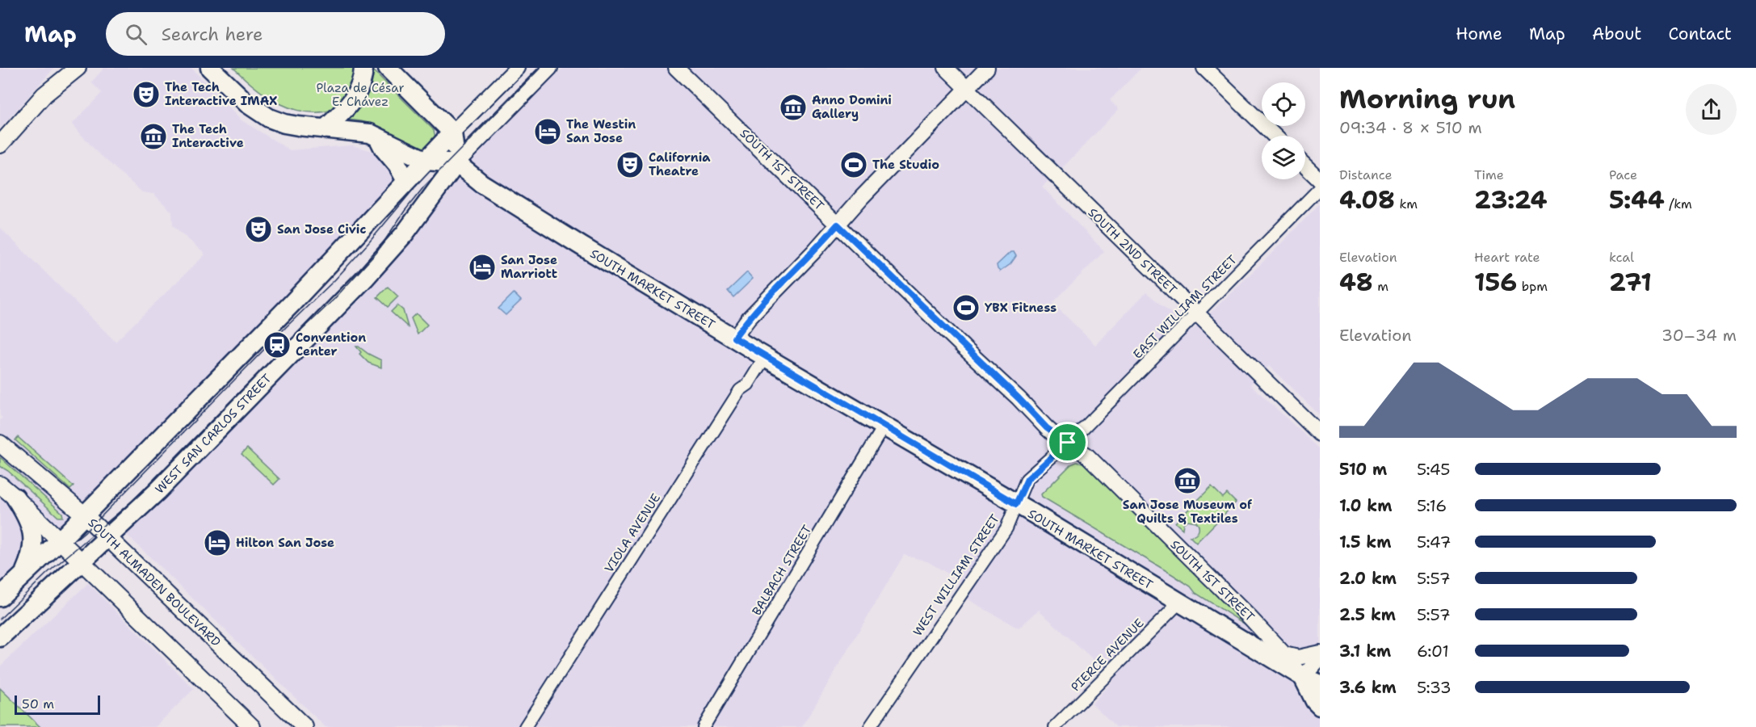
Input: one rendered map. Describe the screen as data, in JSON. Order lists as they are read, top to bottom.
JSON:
{
  "streets": {
    "main road": [
      "SOUTH 1ST STREET",
      "SOUTH MARKET STREET",
      "WEST SAN CARLOS STREET",
      "SOUTH ALMADEN BOULEVARD"
    ],
    "street": [
      "SOUTH 2ND STREET",
      "EAST WILLIAM STREET",
      "VIOLA AVENUE",
      "BALBACH STREET",
      "WEST WILLIAM STREET",
      "PIERCE AVENUE"
    ]
  },
  "crossings": [
    ["SOUTH 1ST STREET", "SOUTH MARKET STREET"],
    ["SOUTH 1ST STREET", "EAST WILLIAM STREET"],
    ["SOUTH 1ST STREET", "WEST WILLIAM STREET"],
    ["SOUTH 2ND STREET", "EAST WILLIAM STREET"],
    ["SOUTH MARKET STREET", "WEST SAN CARLOS STREET"],
    ["SOUTH MARKET STREET", "VIOLA AVENUE"],
    ["SOUTH MARKET STREET", "BALBACH STREET"],
    ["SOUTH MARKET STREET", "WEST WILLIAM STREET"],
    ["SOUTH MARKET STREET", "PIERCE AVENUE"],
    ["EAST WILLIAM STREET", "WEST WILLIAM STREET"],
    ["WEST SAN CARLOS STREET", "SOUTH ALMADEN BOULEVARD"]
  ],
  "parks": ["Plaza de César E. Chávez"],
  "places": {
    "theatre": ["The Tech Interactive IMAX", "California Theatre", "San Jose Civic"],
    "museum": ["Anno Domini Gallery", "The Tech Interactive", "San Jose Museum of Quilts & Textiles"],
    "hotel": ["The Westin San Jose", "San Jose Marriott", "Hilton San Jose"],
    "sports": ["The Studio", "YBX Fitness"],
    "station": ["Convention Center"]
  },
  "scale_bar": "50 m",
  "page": {
    "header": "Map",
    "search": "Search here",
    "nav": [
      "Home",
      "Map",
      "About",
      "Contact"
    ],
    "heading": ["Morning run", "09:34 · 8 × 510 m"],
    "stats": [
      ["Distance", "4.08 km"],
      ["Time", "23:24"],
      ["Pace", "5:44 /km"],
      ["Elevation", "48 m"],
      ["Heart rate", "156 bpm"],
      ["kcal", "271"]
    ],
    "chart": ["Elevation", "30–34 m"],
    "list": [
      {
        "name": "510 m",
        "note": "5:45"
      },
      {
        "name": "1.0 km",
        "note": "5:16"
      },
      {
        "name": "1.5 km",
        "note": "5:47"
      },
      {
        "name": "2.0 km",
        "note": "5:57"
      },
      {
        "name": "2.5 km",
        "note": "5:57"
      },
      {
        "name": "3.1 km",
        "note": "6:01"
      },
      {
        "name": "3.6 km",
        "note": "5:33"
      }
    ],
    "scale": "50 m"
  }
}
